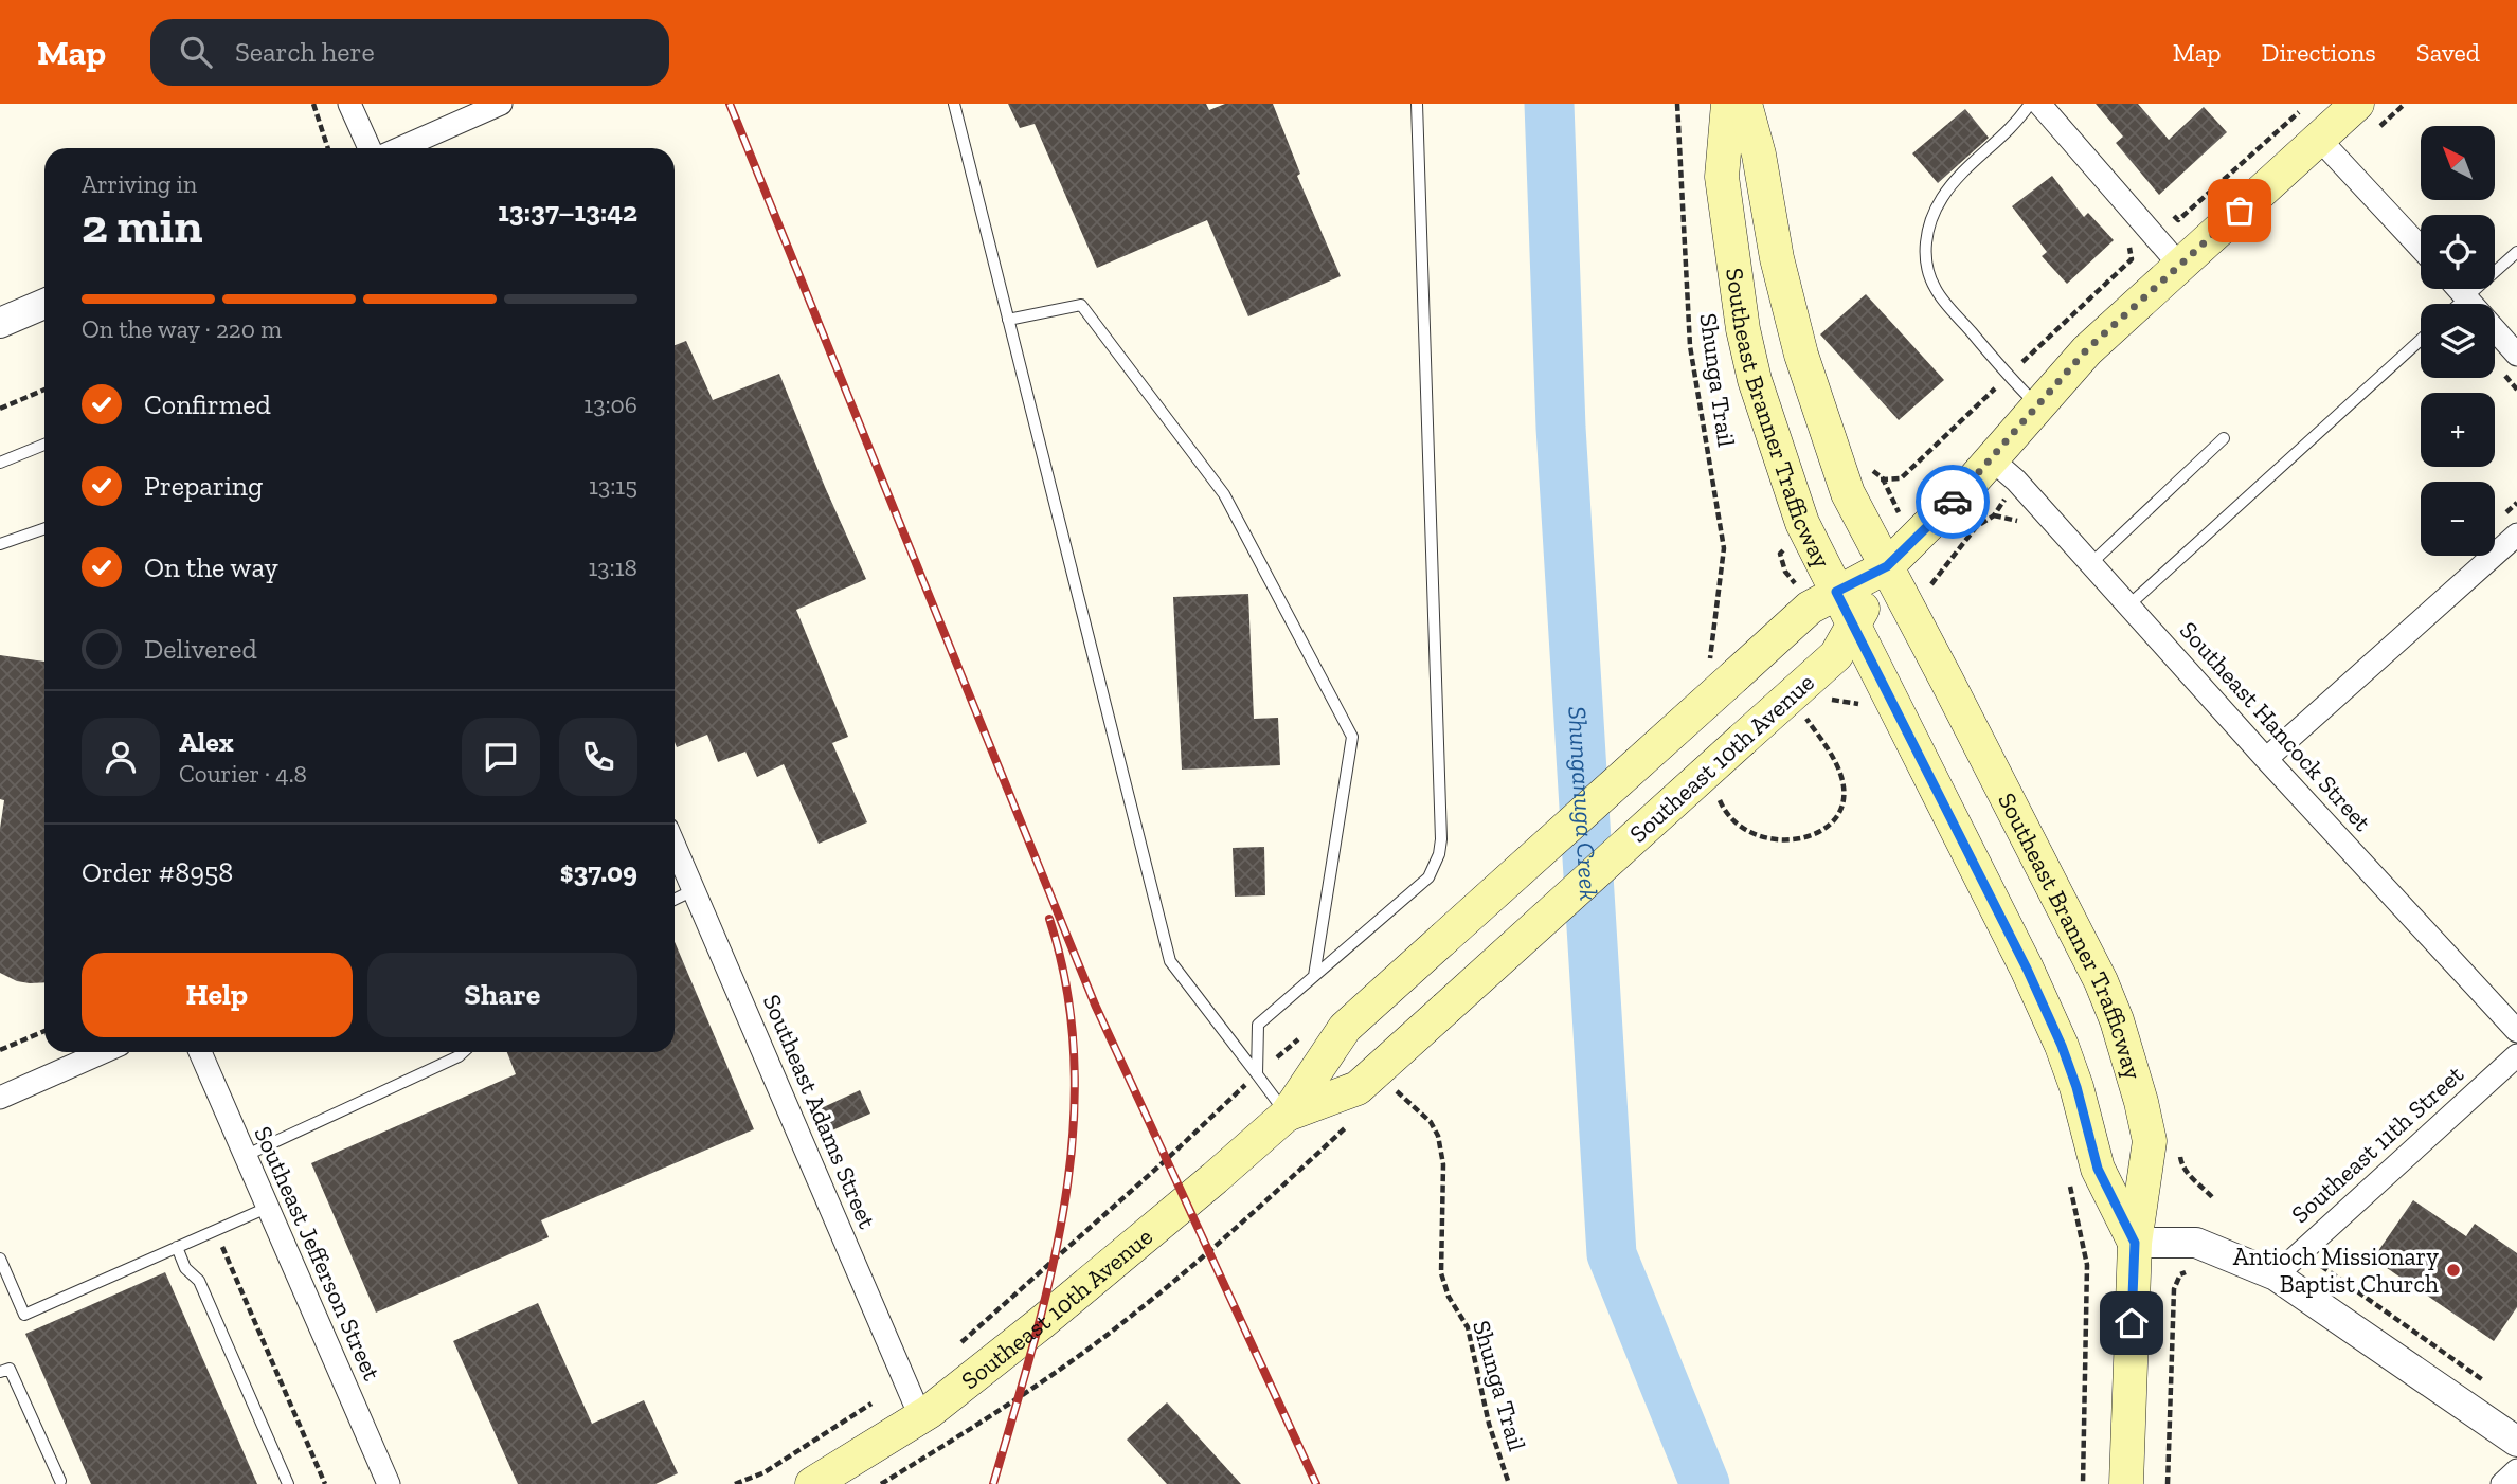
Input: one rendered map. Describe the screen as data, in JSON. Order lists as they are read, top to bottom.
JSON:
{
  "streets": {
    "main road": ["Southeast Branner Trafficway", "Southeast 10th Avenue"],
    "street": [
      "Southeast Hancock Street",
      "Southeast Adams Street",
      "Southeast 11th Street",
      "Southeast Jefferson Street"
    ],
    "path": ["Shunga Trail"]
  },
  "crossings": [
    ["Shunga Trail", "Southeast 10th Avenue"],
    ["Southeast Branner Trafficway", "Southeast 10th Avenue"],
    ["Southeast Hancock Street", "Southeast 10th Avenue"],
    ["Southeast 10th Avenue", "Southeast Adams Street"]
  ],
  "water": ["Shunganuga Creek"],
  "places": ["Antioch Missionary Baptist Church"],
  "north": "top left",
  "page": {
    "header": "Map",
    "search": "Search here",
    "nav": ["Map", "Directions", "Saved"],
    "map_buttons": ["+", "−"],
    "heading": ["2 min", "Arriving in", "13:37–13:42"],
    "panel": [
      "Alex",
      "Courier · 4.8",
      "Order #8958",
      "$37.09"
    ],
    "bar": "On the way · 220 m",
    "list": [
      ["Confirmed", "13:06"],
      ["Preparing", "13:15"],
      ["On the way", "13:18"],
      "Delivered"
    ],
    "buttons": ["Help", "Share"]
  }
}
